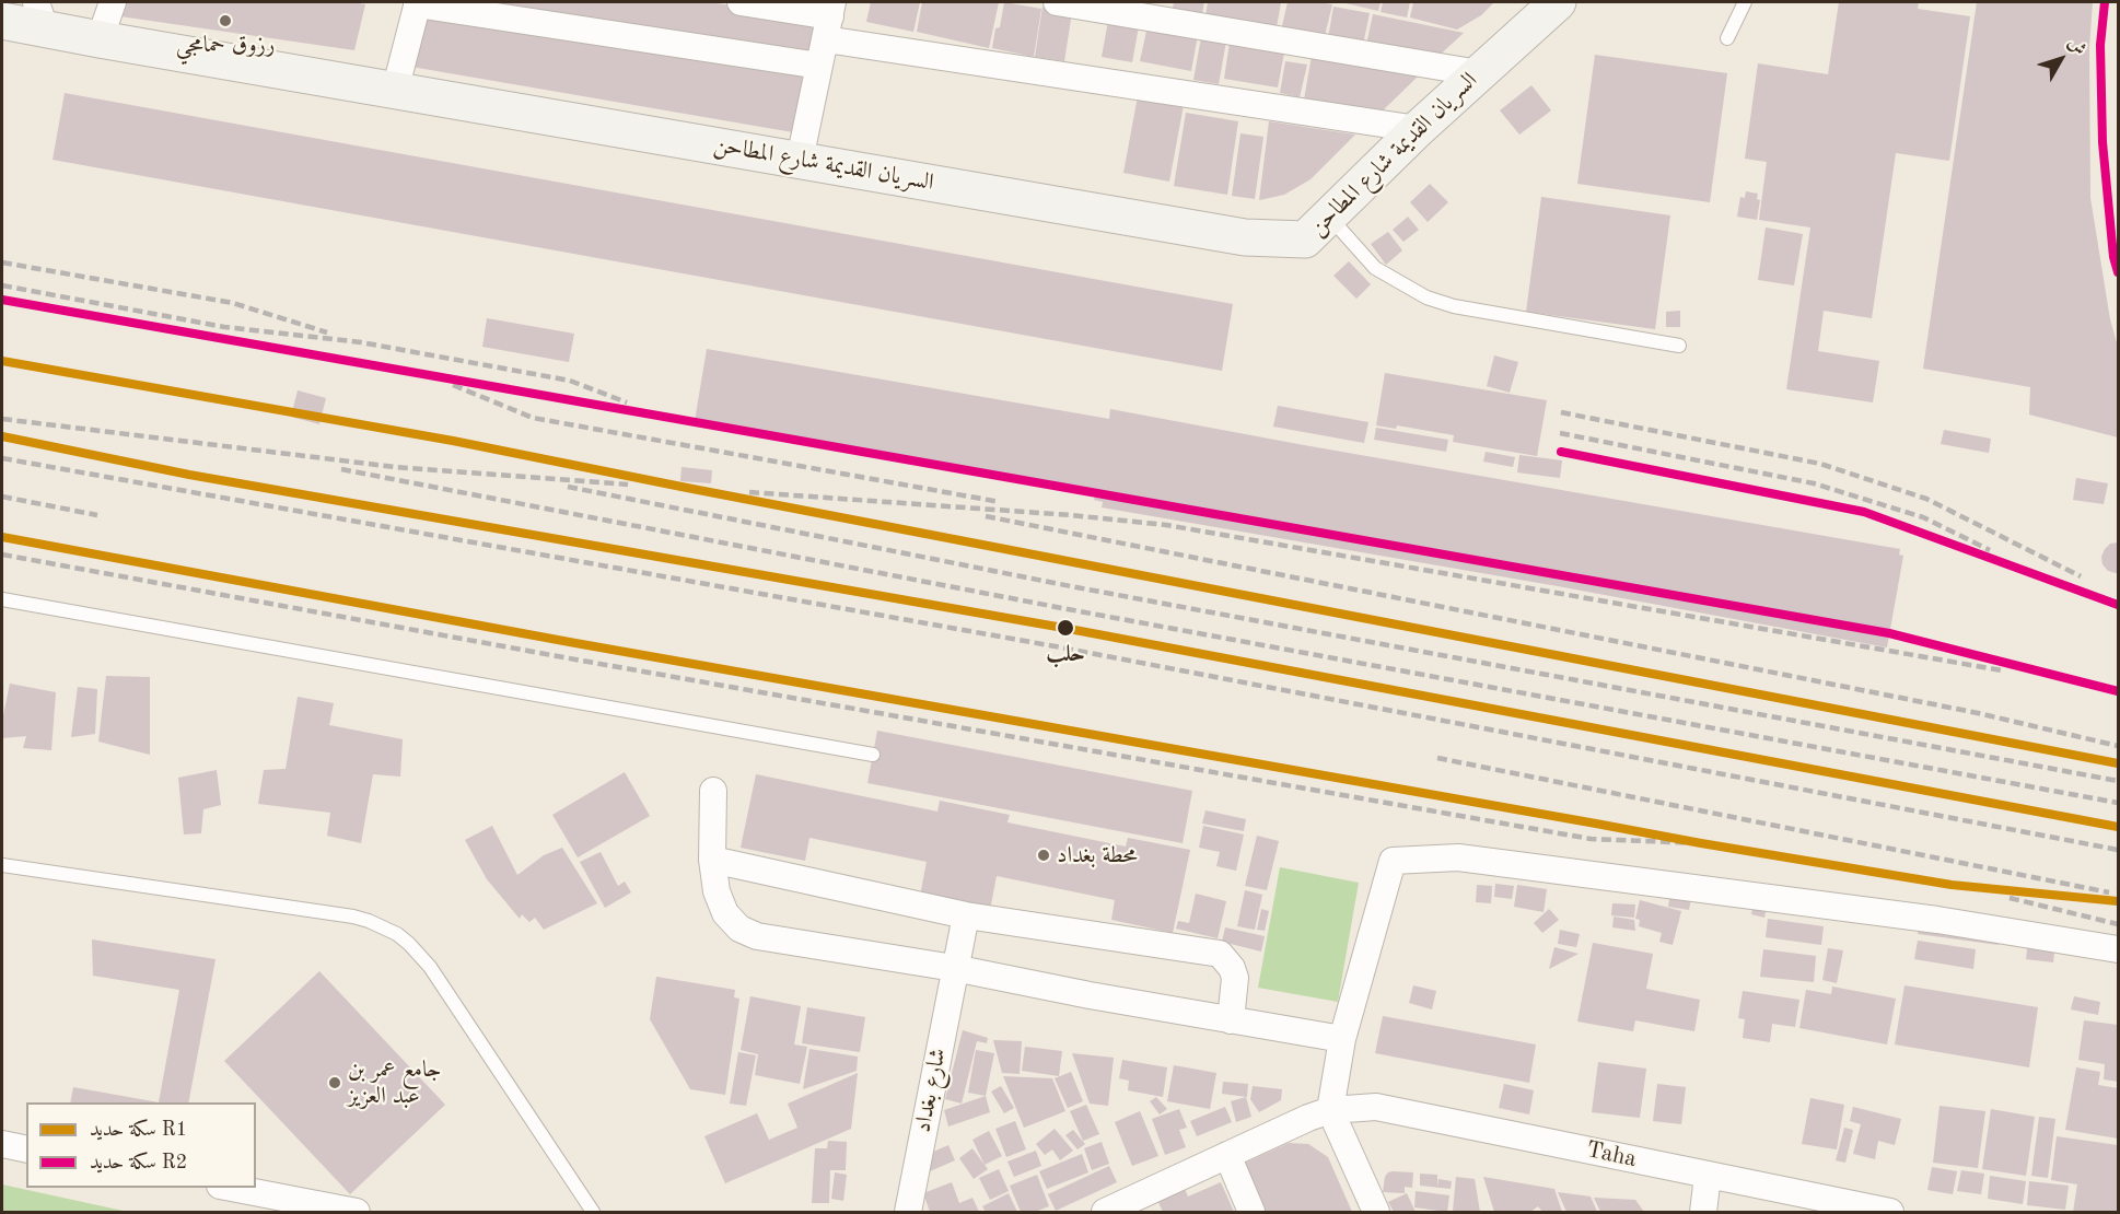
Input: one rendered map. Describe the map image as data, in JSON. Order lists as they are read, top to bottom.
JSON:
{
  "streets": {
    "street": ["السريان القديمة شارع المطاحن", "شارع بغداد", "Taha"]
  },
  "places": [
    "رزوق حمامجي",
    "حلب",
    "محطة بغداد",
    "جامع عمر بن عبد العزيز"
  ],
  "lines": ["rail line R2", "rail line R1"],
  "legend": ["سكة حديد R1", "سكة حديد R2"],
  "north": "top right"
}
